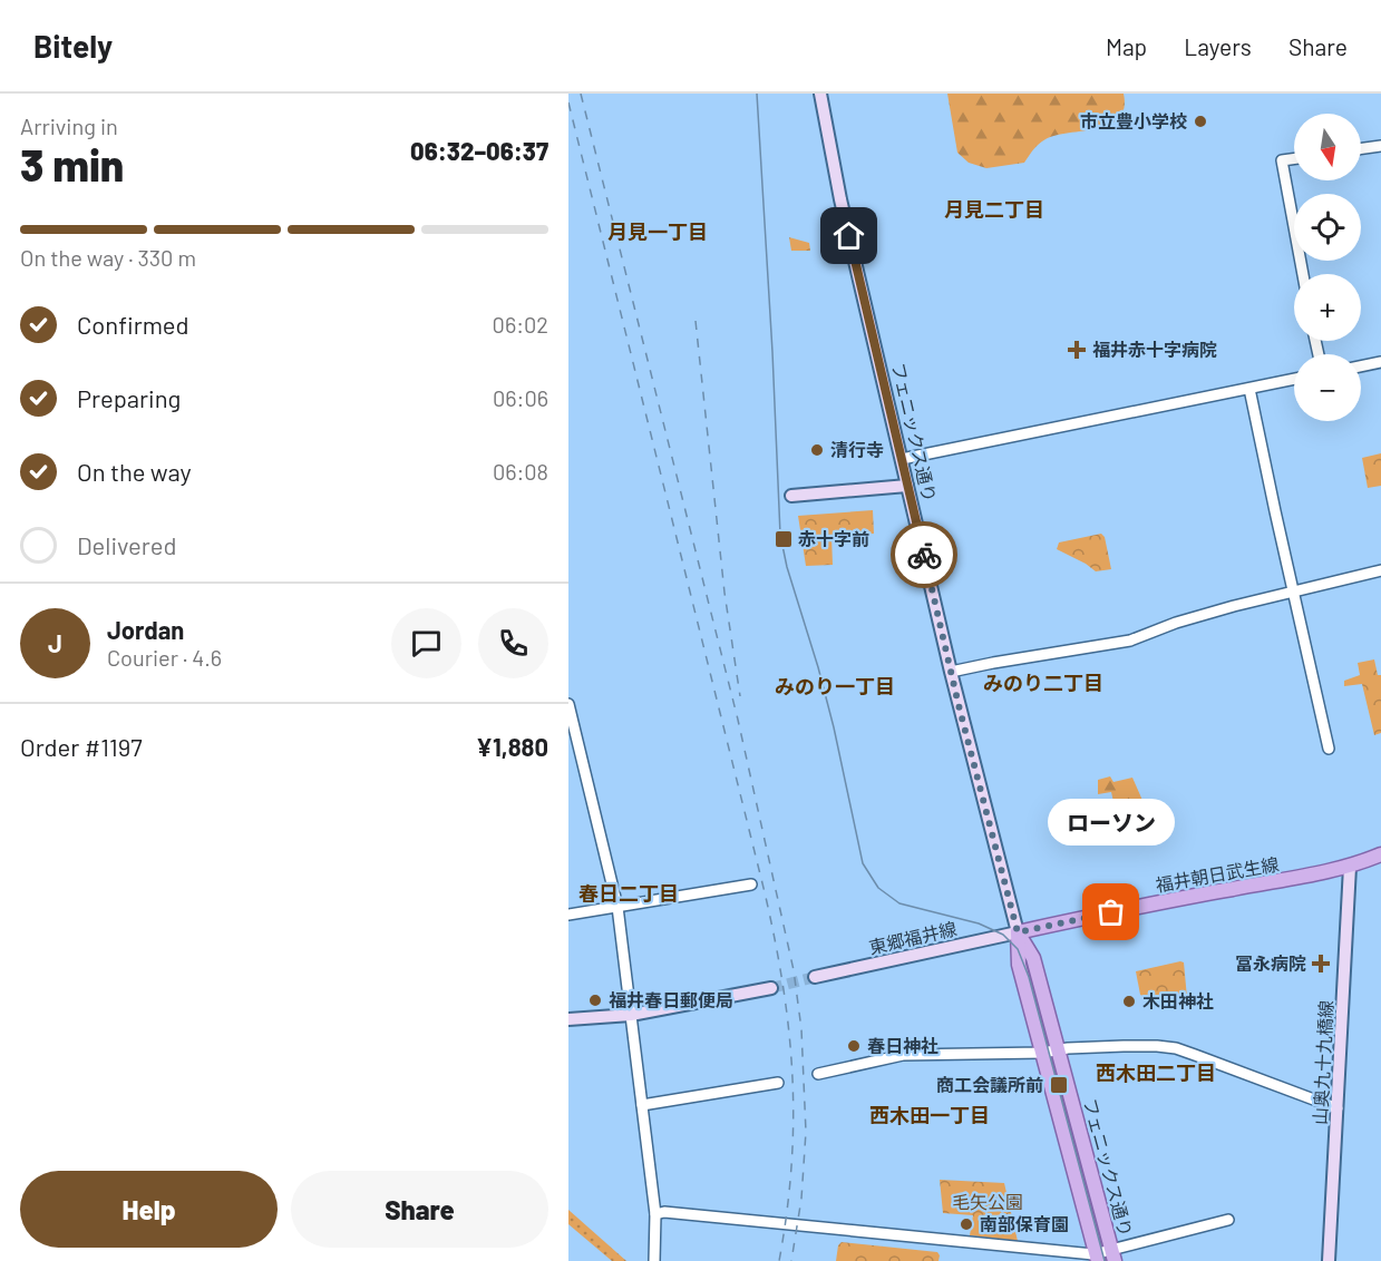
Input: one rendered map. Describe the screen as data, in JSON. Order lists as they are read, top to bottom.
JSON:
{
  "streets": {
    "main road": [
      "フェニックス通り",
      "福井朝日武生線",
      "東郷福井線",
      "山奥九十九橋線"
    ]
  },
  "crossings": [
    ["フェニックス通り", "福井朝日武生線"],
    ["フェニックス通り", "東郷福井線"],
    ["福井朝日武生線", "東郷福井線"],
    ["福井朝日武生線", "山奥九十九橋線"]
  ],
  "districts": [
    "月見二丁目",
    "月見一丁目",
    "みのり二丁目",
    "みのり一丁目",
    "春日二丁目",
    "西木田二丁目",
    "西木田一丁目"
  ],
  "parks": ["毛矢公園"],
  "places": {
    "other": [
      "市立豊小学校",
      "清行寺",
      "ローソン",
      "福井春日郵便局",
      "木田神社",
      "春日神社",
      "南部保育園"
    ],
    "health": ["福井赤十字病院", "冨永病院"],
    "transit": ["赤十字前", "商工会議所前"]
  },
  "north": "bottom",
  "page": {
    "header": "Bitely",
    "nav": ["Map", "Layers", "Share"],
    "heading": ["3 min", "Arriving in", "06:32–06:37"],
    "panel": [
      "Jordan",
      "Courier · 4.6",
      "Order #1197",
      "¥1,880"
    ],
    "map_buttons": ["+", "−"],
    "bar": "On the way · 330 m",
    "list": [
      ["Confirmed", "06:02"],
      ["Preparing", "06:06"],
      ["On the way", "06:08"],
      "Delivered"
    ],
    "round": "J",
    "bubble": "ローソン",
    "buttons": ["Help", "Share"]
  }
}
